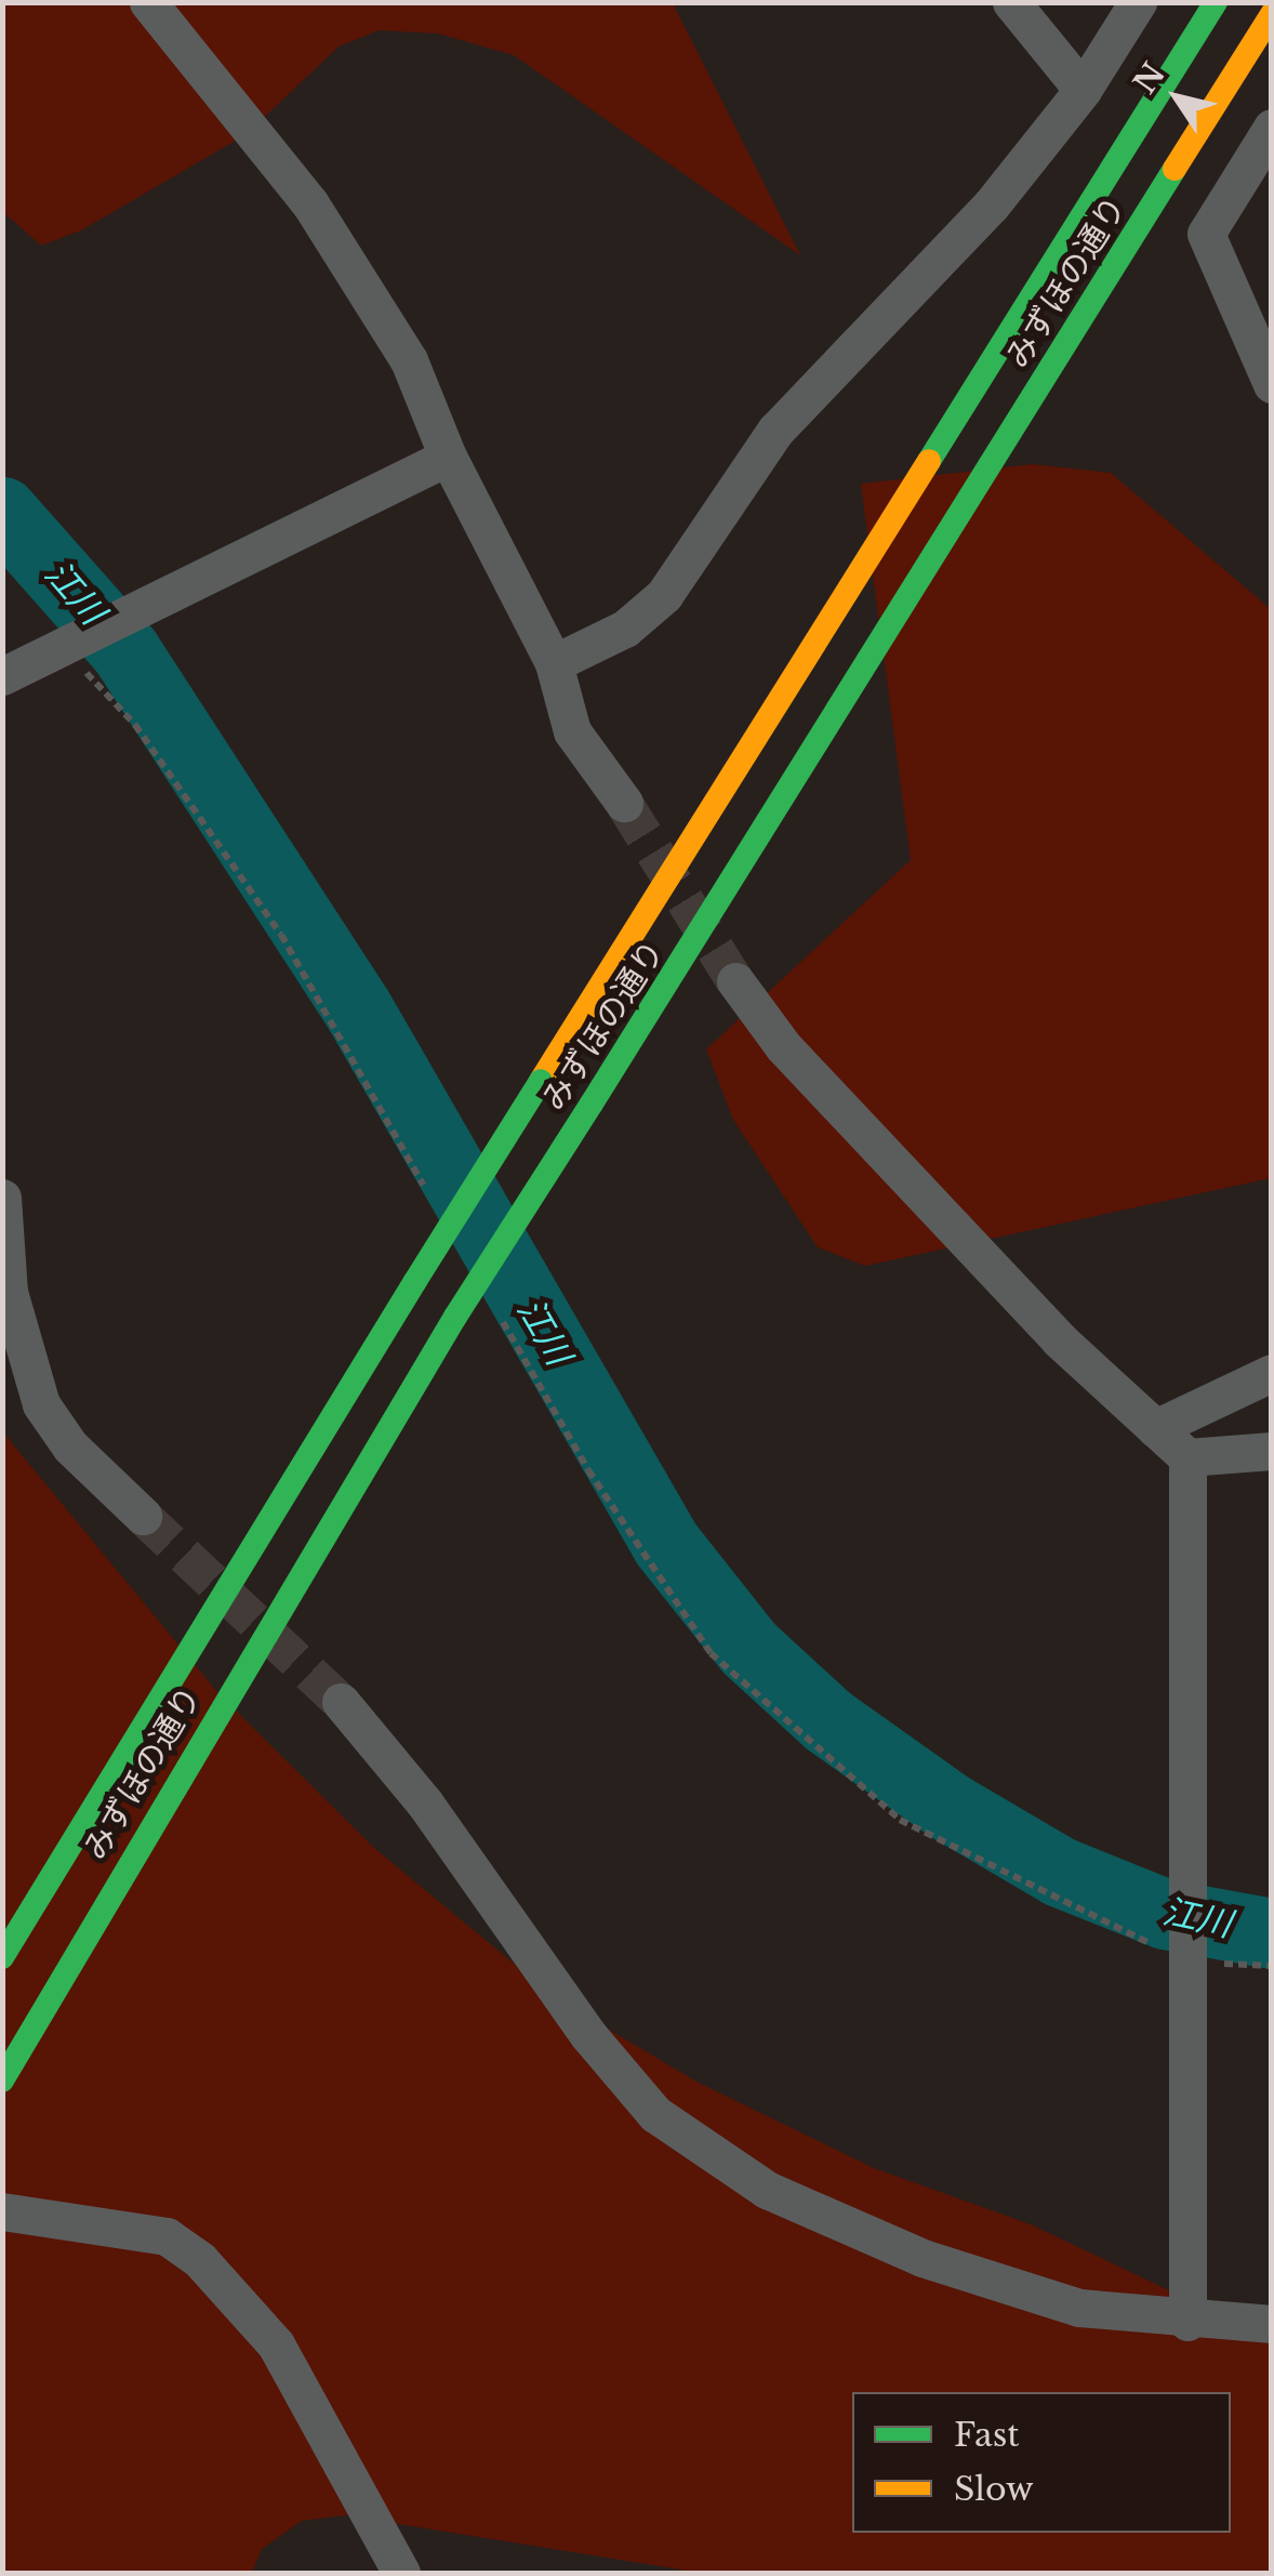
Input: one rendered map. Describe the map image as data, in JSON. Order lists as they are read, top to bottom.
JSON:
{
  "streets": {
    "street": ["みずほの通り"]
  },
  "water": ["江川"],
  "legend": ["Fast", "Slow"],
  "north": "top left"
}
